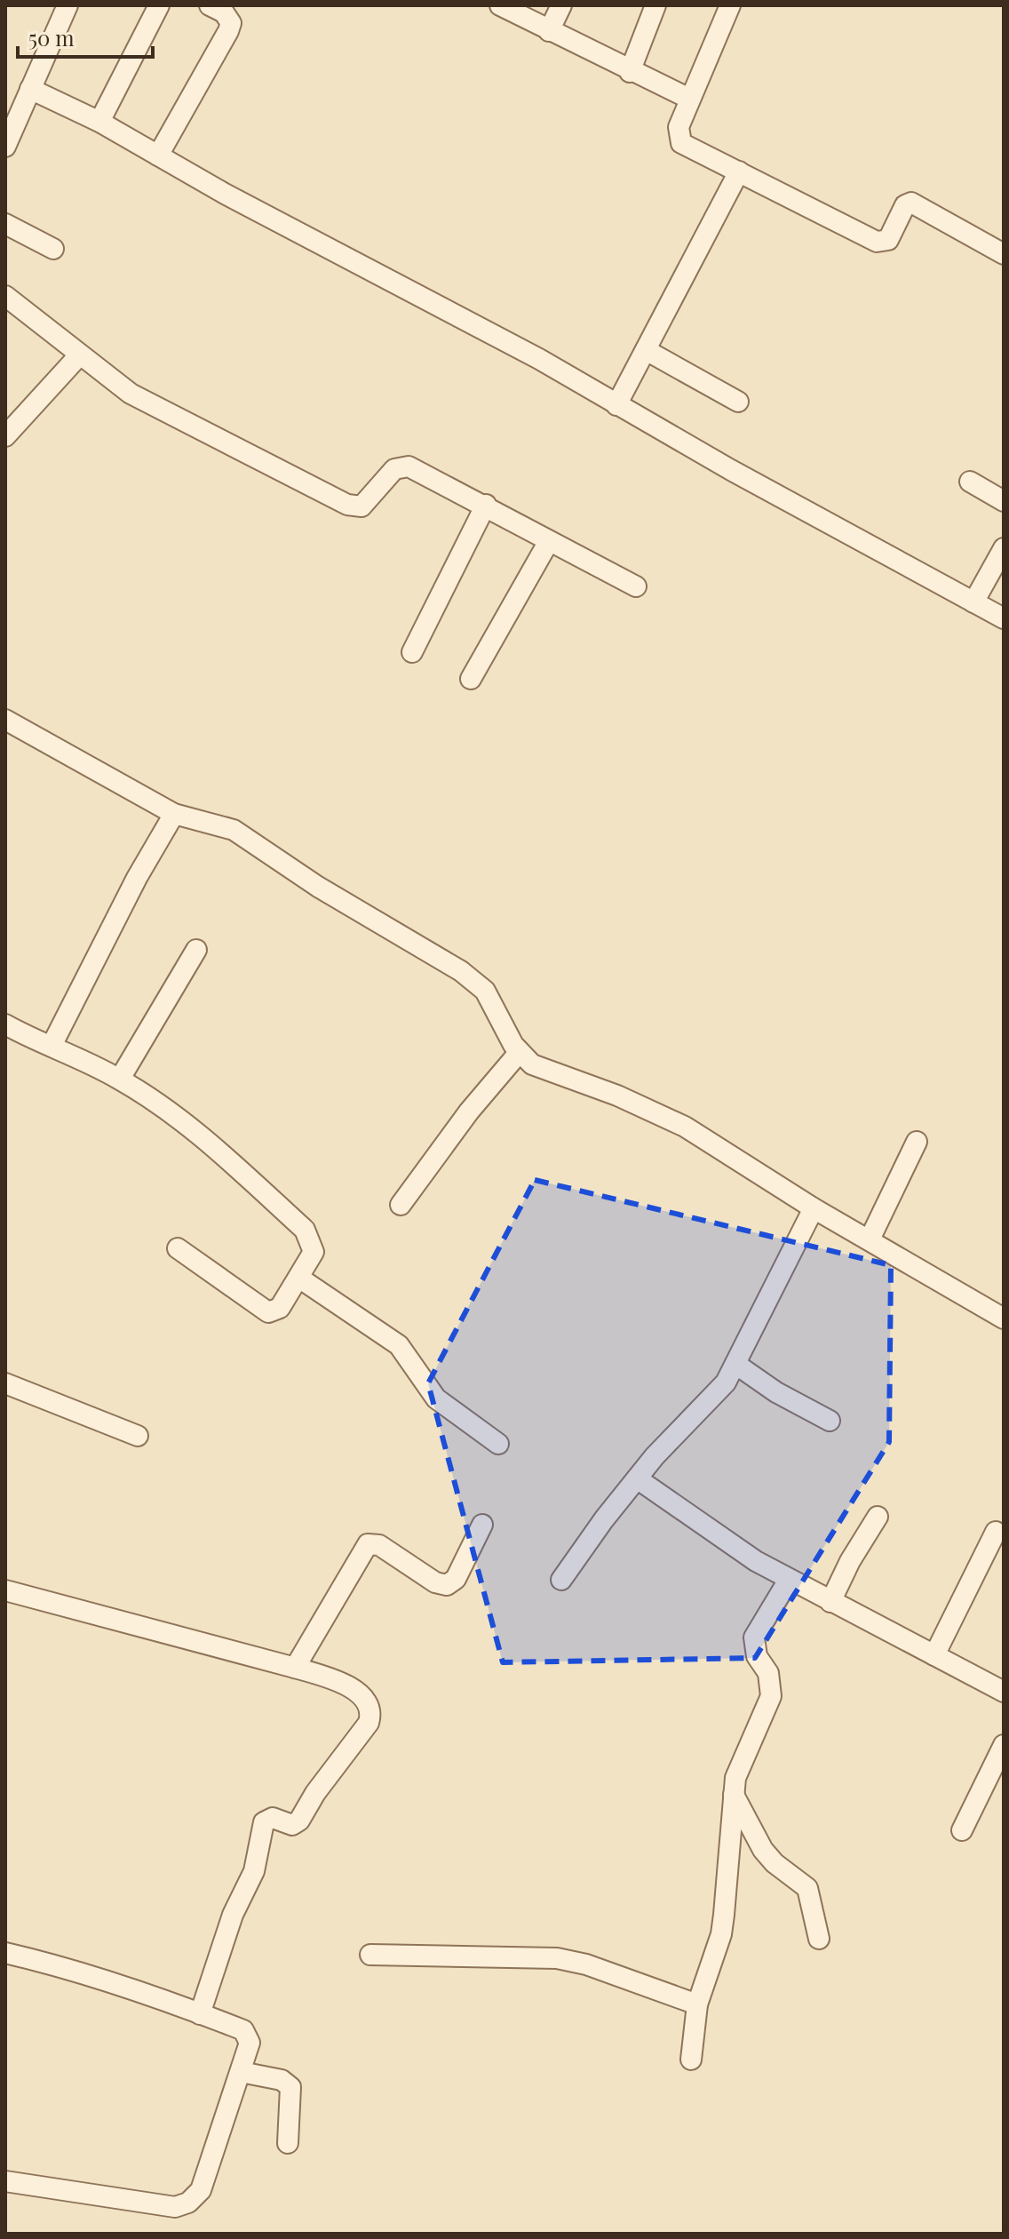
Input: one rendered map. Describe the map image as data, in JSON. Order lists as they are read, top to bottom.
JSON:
{
  "scale_bar": "50 m"
}
